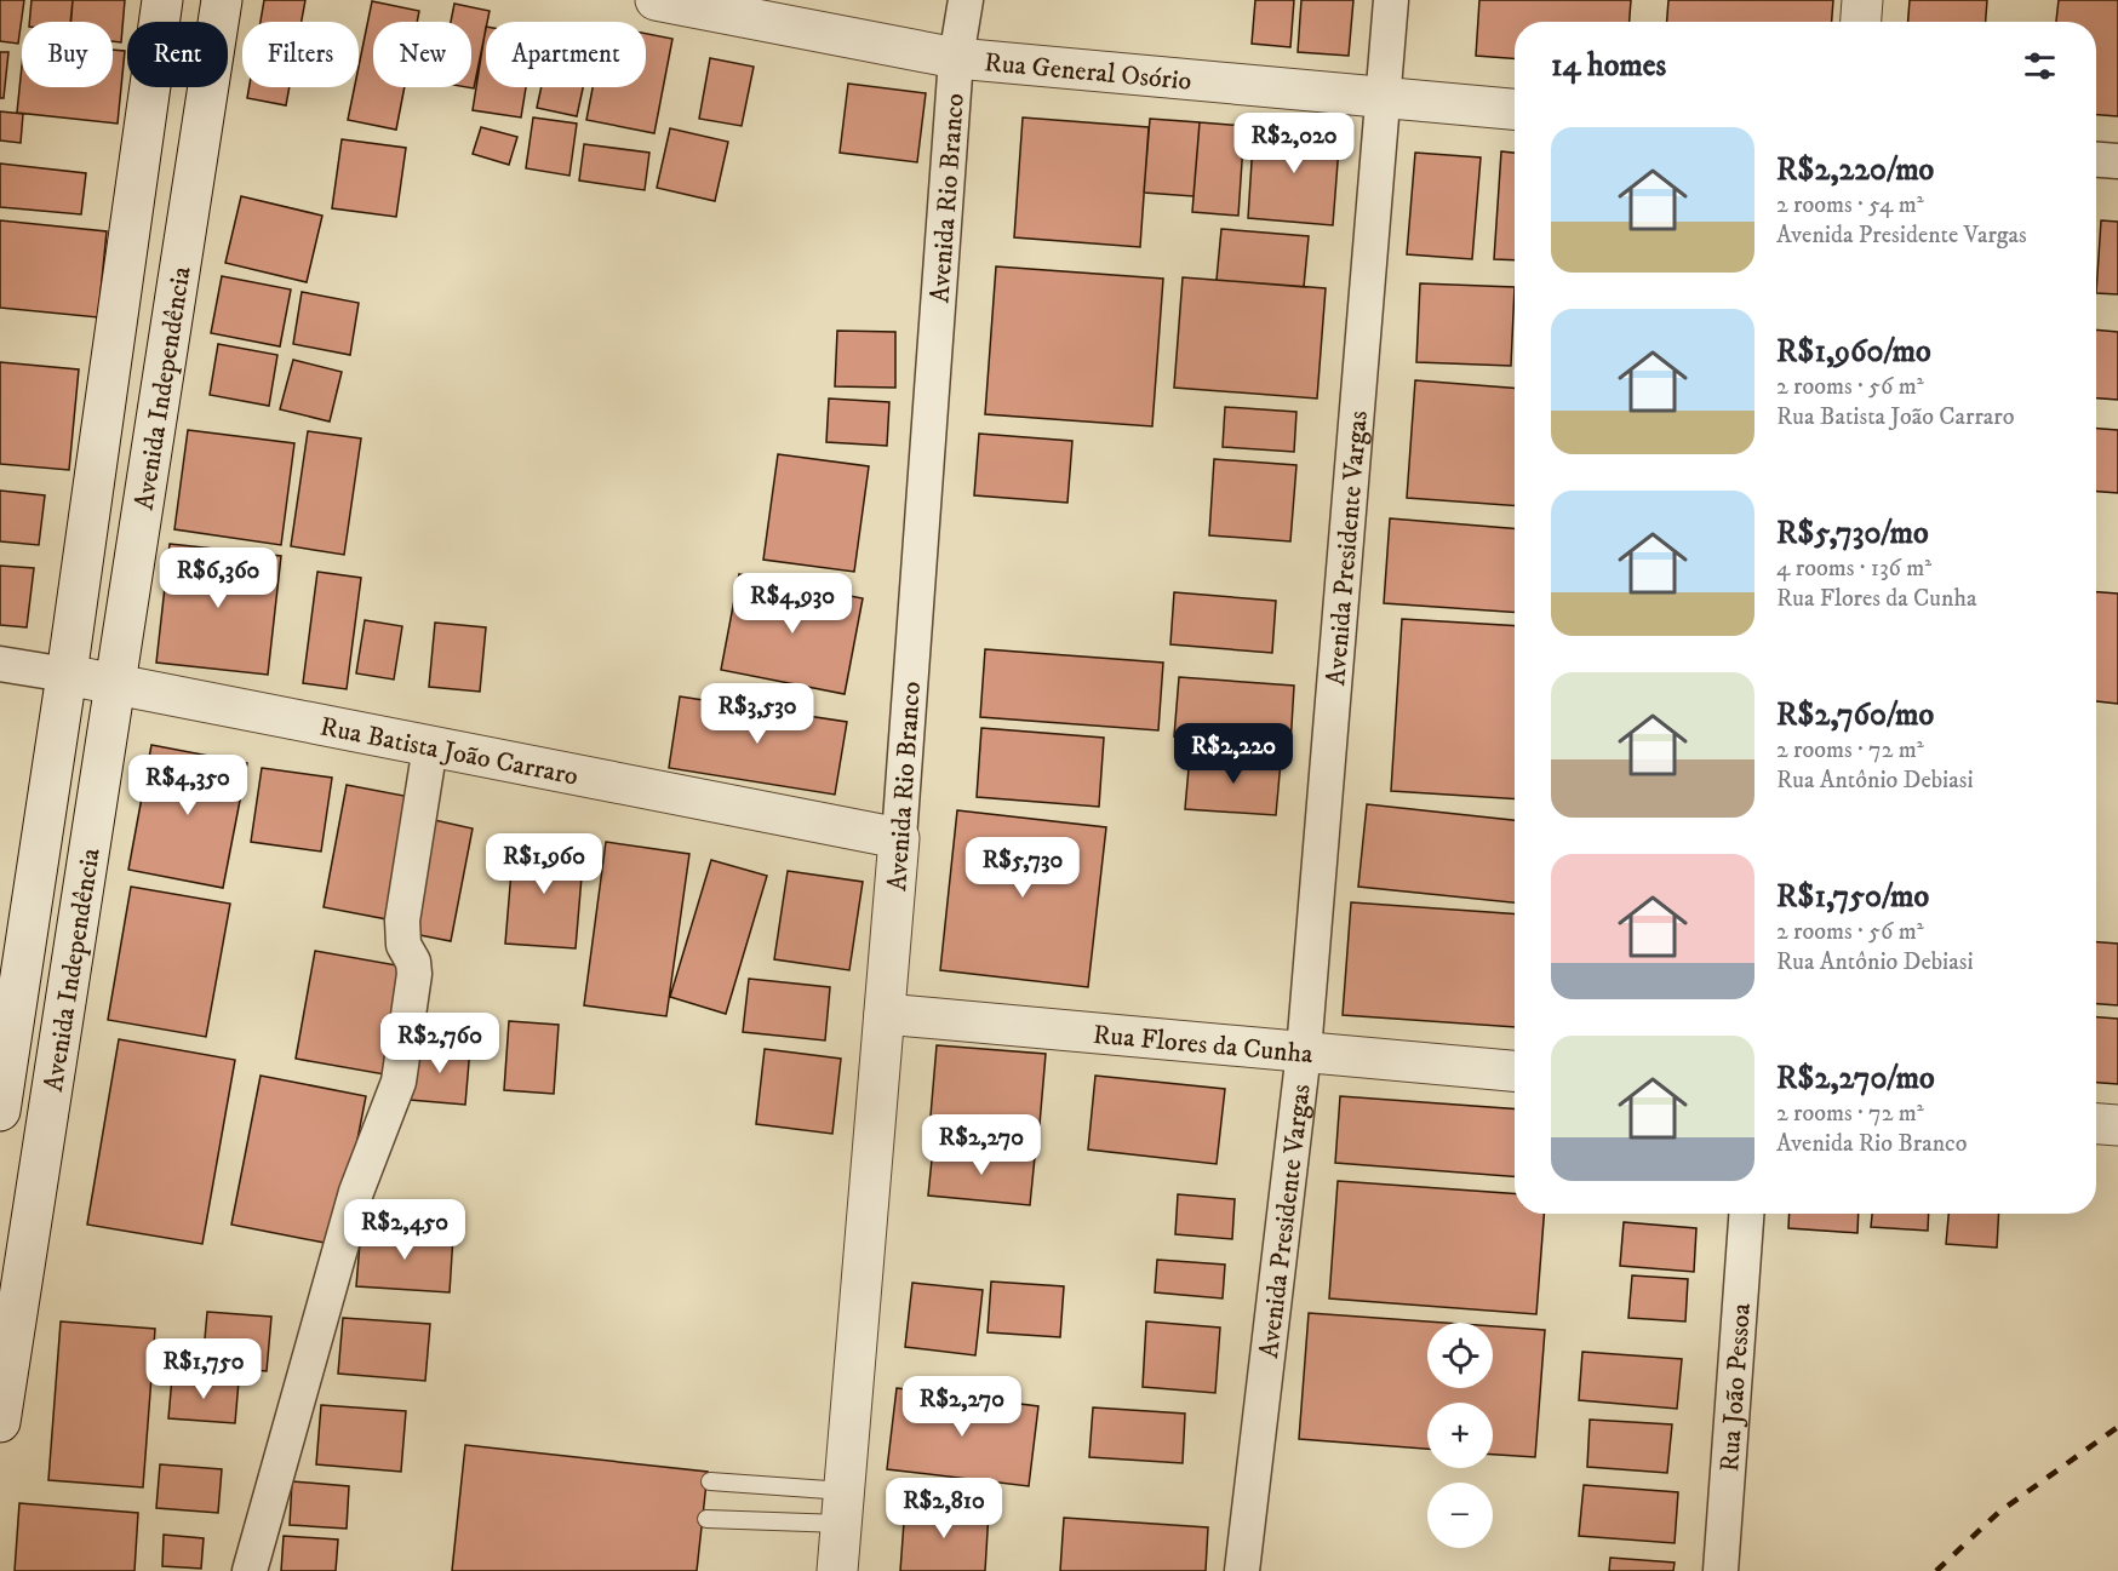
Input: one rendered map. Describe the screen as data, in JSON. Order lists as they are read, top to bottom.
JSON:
{
  "streets": {
    "street": [
      "Rua General Osório",
      "Avenida Rio Branco",
      "Avenida Independência",
      "Avenida Presidente Vargas",
      "Rua Batista João Carraro",
      "Rua Flores da Cunha",
      "Rua João Pessoa"
    ]
  },
  "crossings": [
    ["Rua General Osório", "Avenida Rio Branco"],
    ["Rua General Osório", "Avenida Presidente Vargas"],
    ["Avenida Rio Branco", "Rua Batista João Carraro"],
    ["Avenida Rio Branco", "Rua Flores da Cunha"],
    ["Avenida Independência", "Rua Batista João Carraro"],
    ["Avenida Presidente Vargas", "Rua Flores da Cunha"]
  ],
  "page": {
    "chip": [
      "Buy",
      "Rent",
      "Filters",
      "New",
      "Apartment"
    ],
    "heading": "14 homes",
    "list": [
      {
        "name": "R$2,220/mo",
        "note": "2 rooms · 54 m² · Avenida Presidente Vargas"
      },
      {
        "name": "R$1,960/mo",
        "note": "2 rooms · 56 m² · Rua Batista João Carraro"
      },
      {
        "name": "R$5,730/mo",
        "note": "4 rooms · 136 m² · Rua Flores da Cunha"
      },
      {
        "name": "R$2,760/mo",
        "note": "2 rooms · 72 m² · Rua Antônio Debiasi"
      },
      {
        "name": "R$1,750/mo",
        "note": "2 rooms · 56 m² · Rua Antônio Debiasi"
      },
      {
        "name": "R$2,270/mo",
        "note": "2 rooms · 72 m² · Avenida Rio Branco"
      }
    ],
    "price": [
      "R$2,020",
      "R$6,360",
      "R$4,930",
      "R$3,530",
      "R$2,220",
      "R$4,350",
      "R$1,960",
      "R$5,730",
      "R$2,760",
      "R$2,270",
      "R$2,450",
      "R$1,750",
      "R$2,270",
      "R$2,810"
    ],
    "map_buttons": ["+", "−"]
  }
}
